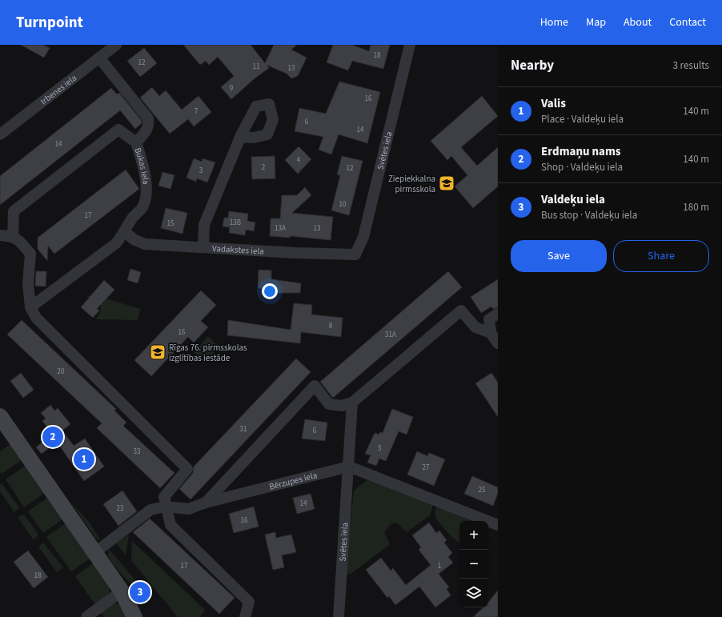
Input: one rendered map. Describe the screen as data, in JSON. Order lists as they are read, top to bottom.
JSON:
{
  "streets": {
    "street": [
      "Irbenes iela",
      "Svētes iela",
      "Bukas iela",
      "Vadakstes iela",
      "Bērzupes iela"
    ]
  },
  "crossings": [
    ["Irbenes iela", "Bukas iela"],
    ["Svētes iela", "Vadakstes iela"],
    ["Svētes iela", "Bērzupes iela"],
    ["Bukas iela", "Vadakstes iela"]
  ],
  "places": {
    "school or university": ["Ziepiekkalna pirmsskola", "Rīgas 76. pirmsskolas izglītības iestāde"]
  },
  "house_numbers": [
    "18",
    "12",
    "11",
    "13",
    "9",
    "16",
    "7",
    "6",
    "14",
    "14",
    "4",
    "2",
    "12",
    "3",
    "10",
    "17",
    "13B",
    "15",
    "13A",
    "13",
    "8",
    "16",
    "31A",
    "20",
    "31",
    "6",
    "3",
    "33",
    "27",
    "25",
    "14",
    "23",
    "16",
    "17",
    "1",
    "18"
  ],
  "page": {
    "header": "Turnpoint",
    "nav": [
      "Home",
      "Map",
      "About",
      "Contact"
    ],
    "heading": ["Nearby", "3 results"],
    "list": [
      {
        "mark": "1",
        "name": "Valis",
        "note": "Place · Valdeķu iela",
        "value": "140 m"
      },
      {
        "mark": "2",
        "name": "Erdmaņu nams",
        "note": "Shop · Valdeķu iela",
        "value": "140 m"
      },
      {
        "mark": "3",
        "name": "Valdeķu iela",
        "note": "Bus stop · Valdeķu iela",
        "value": "180 m"
      }
    ],
    "buttons": ["Save", "Share"],
    "pins": ["2", "1", "3"],
    "map_buttons": ["+", "−"]
  }
}
